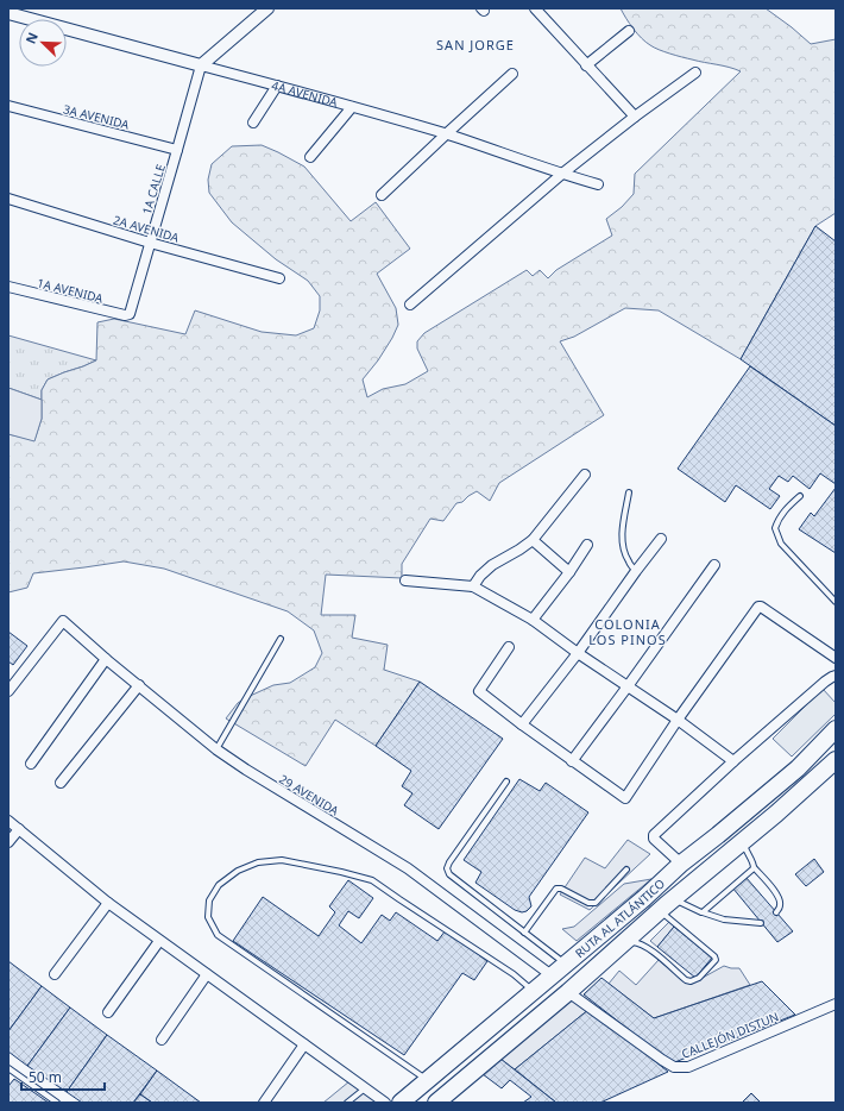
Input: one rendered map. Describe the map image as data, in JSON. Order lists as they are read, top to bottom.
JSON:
{
  "streets": {
    "highway": ["RUTA AL ATLÁNTICO"],
    "street": [
      "4A AVENIDA",
      "3A AVENIDA",
      "1A CALLE",
      "2A AVENIDA",
      "1A AVENIDA",
      "29 AVENIDA",
      "CALLEJÓN DISTUN"
    ]
  },
  "crossings": [
    ["4A AVENIDA", "1A CALLE"],
    ["3A AVENIDA", "1A CALLE"],
    ["1A CALLE", "2A AVENIDA"],
    ["1A CALLE", "1A AVENIDA"],
    ["29 AVENIDA", "RUTA AL ATLÁNTICO"],
    ["RUTA AL ATLÁNTICO", "CALLEJÓN DISTUN"]
  ],
  "districts": ["SAN JORGE", "COLONIA LOS PINOS"],
  "scale_bar": "50 m",
  "north": "top left"
}
